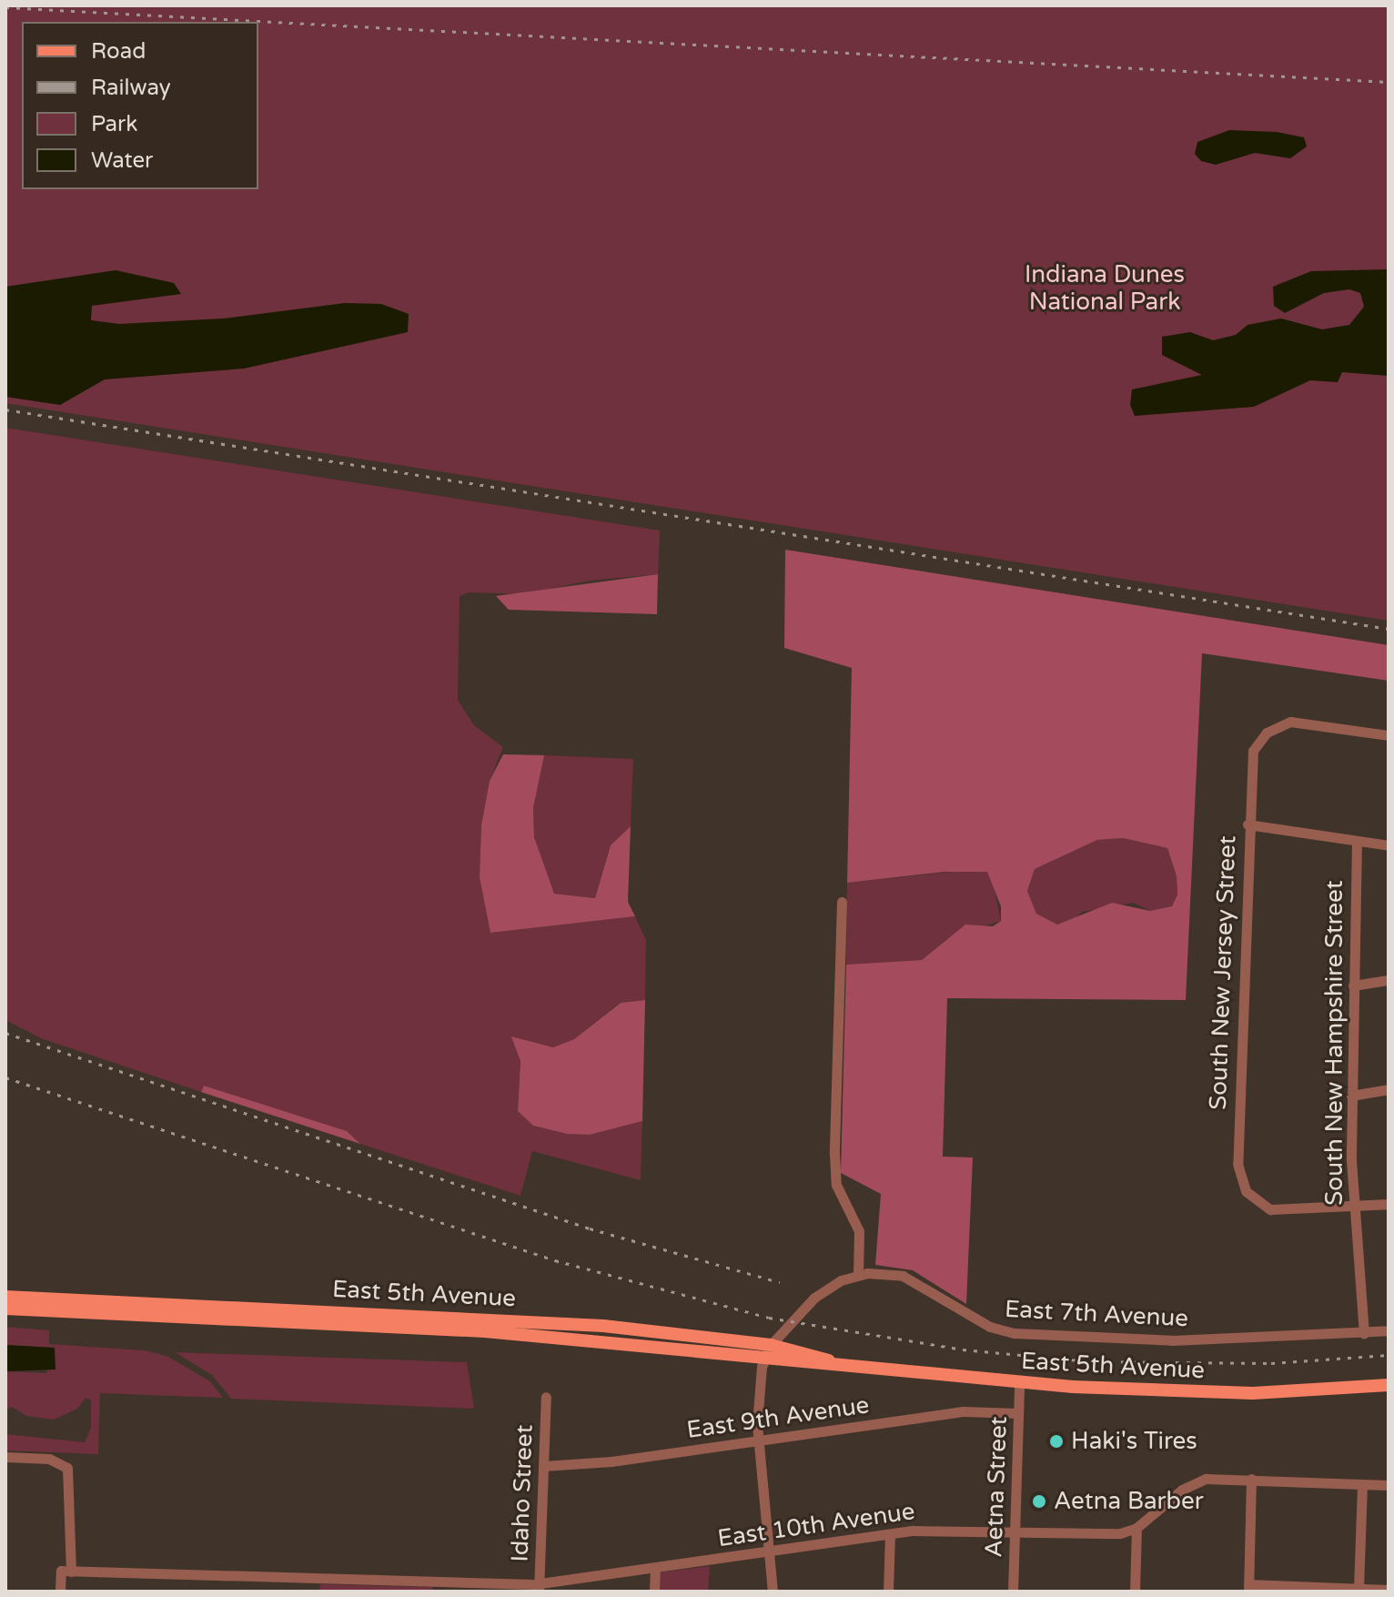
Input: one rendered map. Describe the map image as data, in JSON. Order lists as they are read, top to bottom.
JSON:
{
  "streets": {
    "main road": ["East 5th Avenue"],
    "street": [
      "South New Jersey Street",
      "South New Hampshire Street",
      "East 7th Avenue",
      "East 9th Avenue",
      "Aetna Street",
      "Idaho Street",
      "East 10th Avenue"
    ]
  },
  "crossings": [
    ["South New Jersey Street", "South New Hampshire Street"],
    ["South New Hampshire Street", "East 7th Avenue"],
    ["East 5th Avenue", "East 7th Avenue"],
    ["East 5th Avenue", "Aetna Street"],
    ["East 7th Avenue", "East 9th Avenue"],
    ["East 7th Avenue", "East 10th Avenue"],
    ["East 9th Avenue", "Aetna Street"],
    ["East 9th Avenue", "Idaho Street"],
    ["Aetna Street", "East 10th Avenue"],
    ["Idaho Street", "East 10th Avenue"]
  ],
  "parks": ["Indiana Dunes National Park"],
  "places": ["Haki's Tires", "Aetna Barber"],
  "legend": [
    "Road",
    "Railway",
    "Park",
    "Water"
  ]
}
